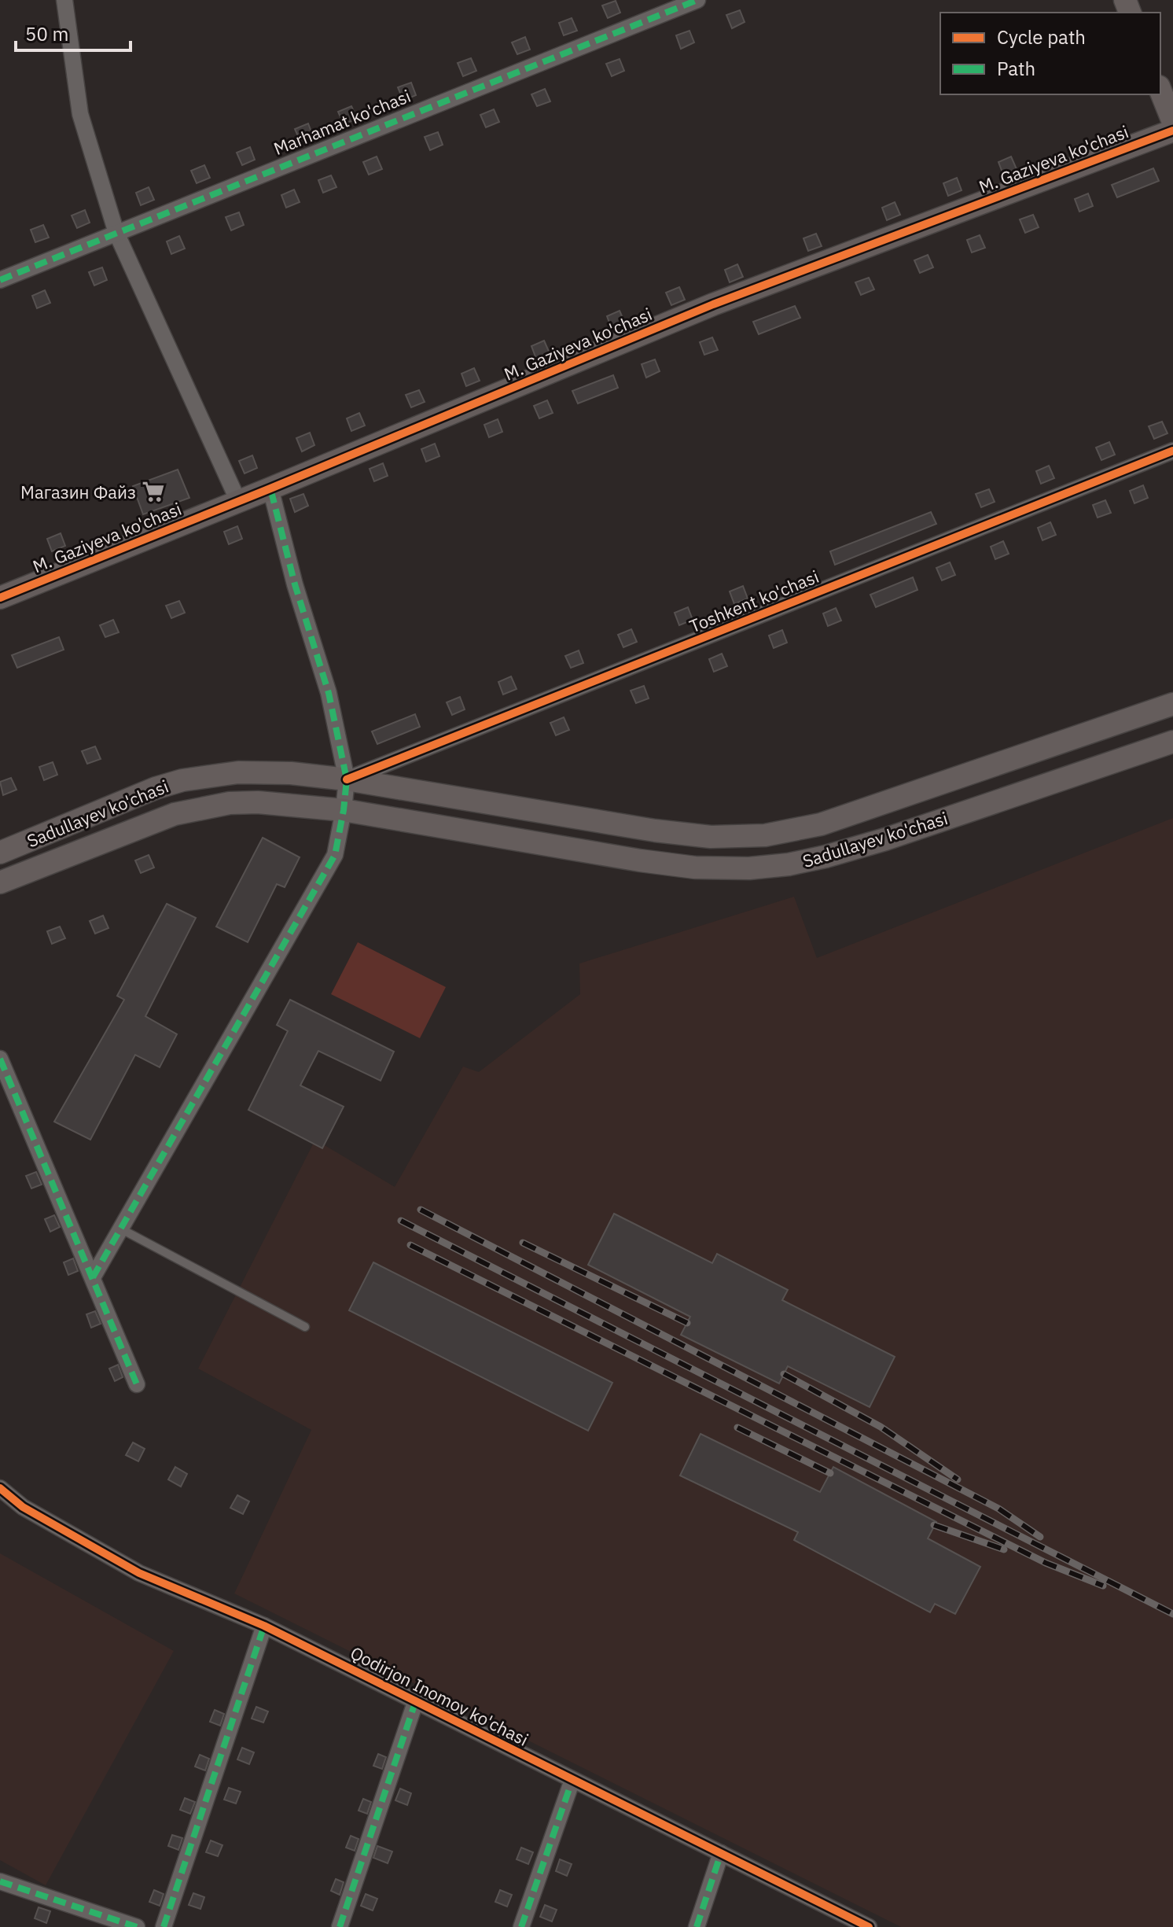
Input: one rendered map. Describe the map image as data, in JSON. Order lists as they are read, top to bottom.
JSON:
{
  "streets": {
    "main road": ["M. Gaziyeva ko'chasi", "Sadullayev ko'chasi"],
    "street": ["Marhamat ko'chasi", "Toshkent ko'chasi", "Qodirjon Inomov ko'chasi"]
  },
  "crossings": [
    ["Toshkent ko'chasi", "Sadullayev ko'chasi"]
  ],
  "places": {
    "supermarket": ["Магазин Файз"]
  },
  "legend": ["Cycle path", "Path"],
  "scale_bar": "50 m"
}
